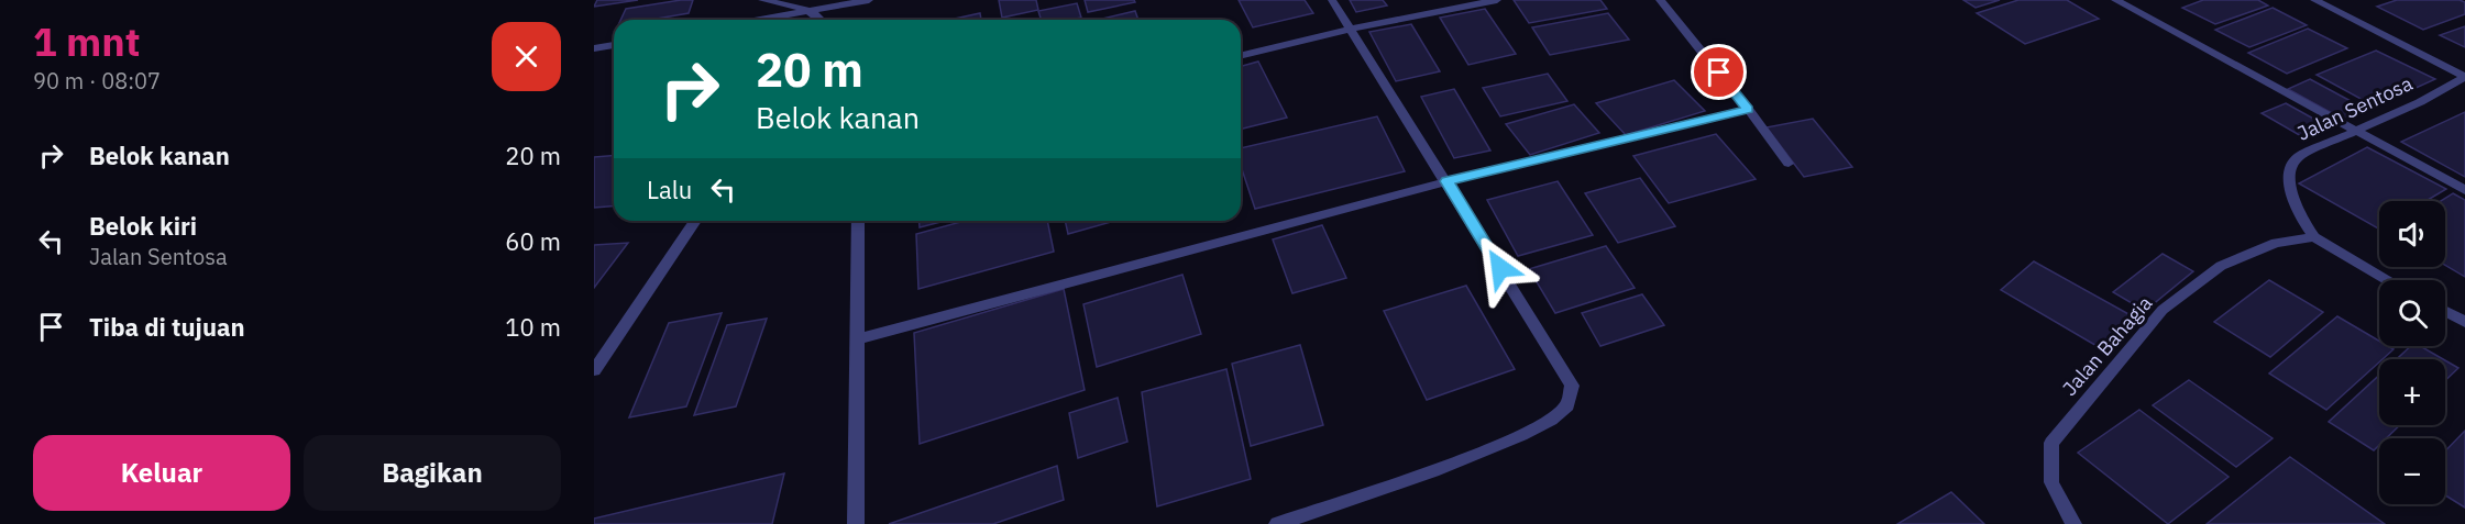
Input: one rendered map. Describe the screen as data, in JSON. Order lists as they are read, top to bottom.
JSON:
{
  "streets": {
    "street": ["Jalan Sentosa", "Jalan Bahagia"]
  },
  "crossings": [
    ["Jalan Sentosa", "Jalan Bahagia"]
  ],
  "page": {
    "heading": ["1 mnt", "90 m · 08:07"],
    "turn": ["20 m", "Belok kanan"],
    "list": [
      {
        "name": "Belok kanan",
        "value": "20 m"
      },
      {
        "name": "Belok kiri",
        "note": "Jalan Sentosa",
        "value": "60 m"
      },
      {
        "name": "Tiba di tujuan",
        "value": "10 m"
      }
    ],
    "then": "Lalu",
    "map_buttons": ["+", "−"],
    "buttons": ["Keluar", "Bagikan"]
  }
}
